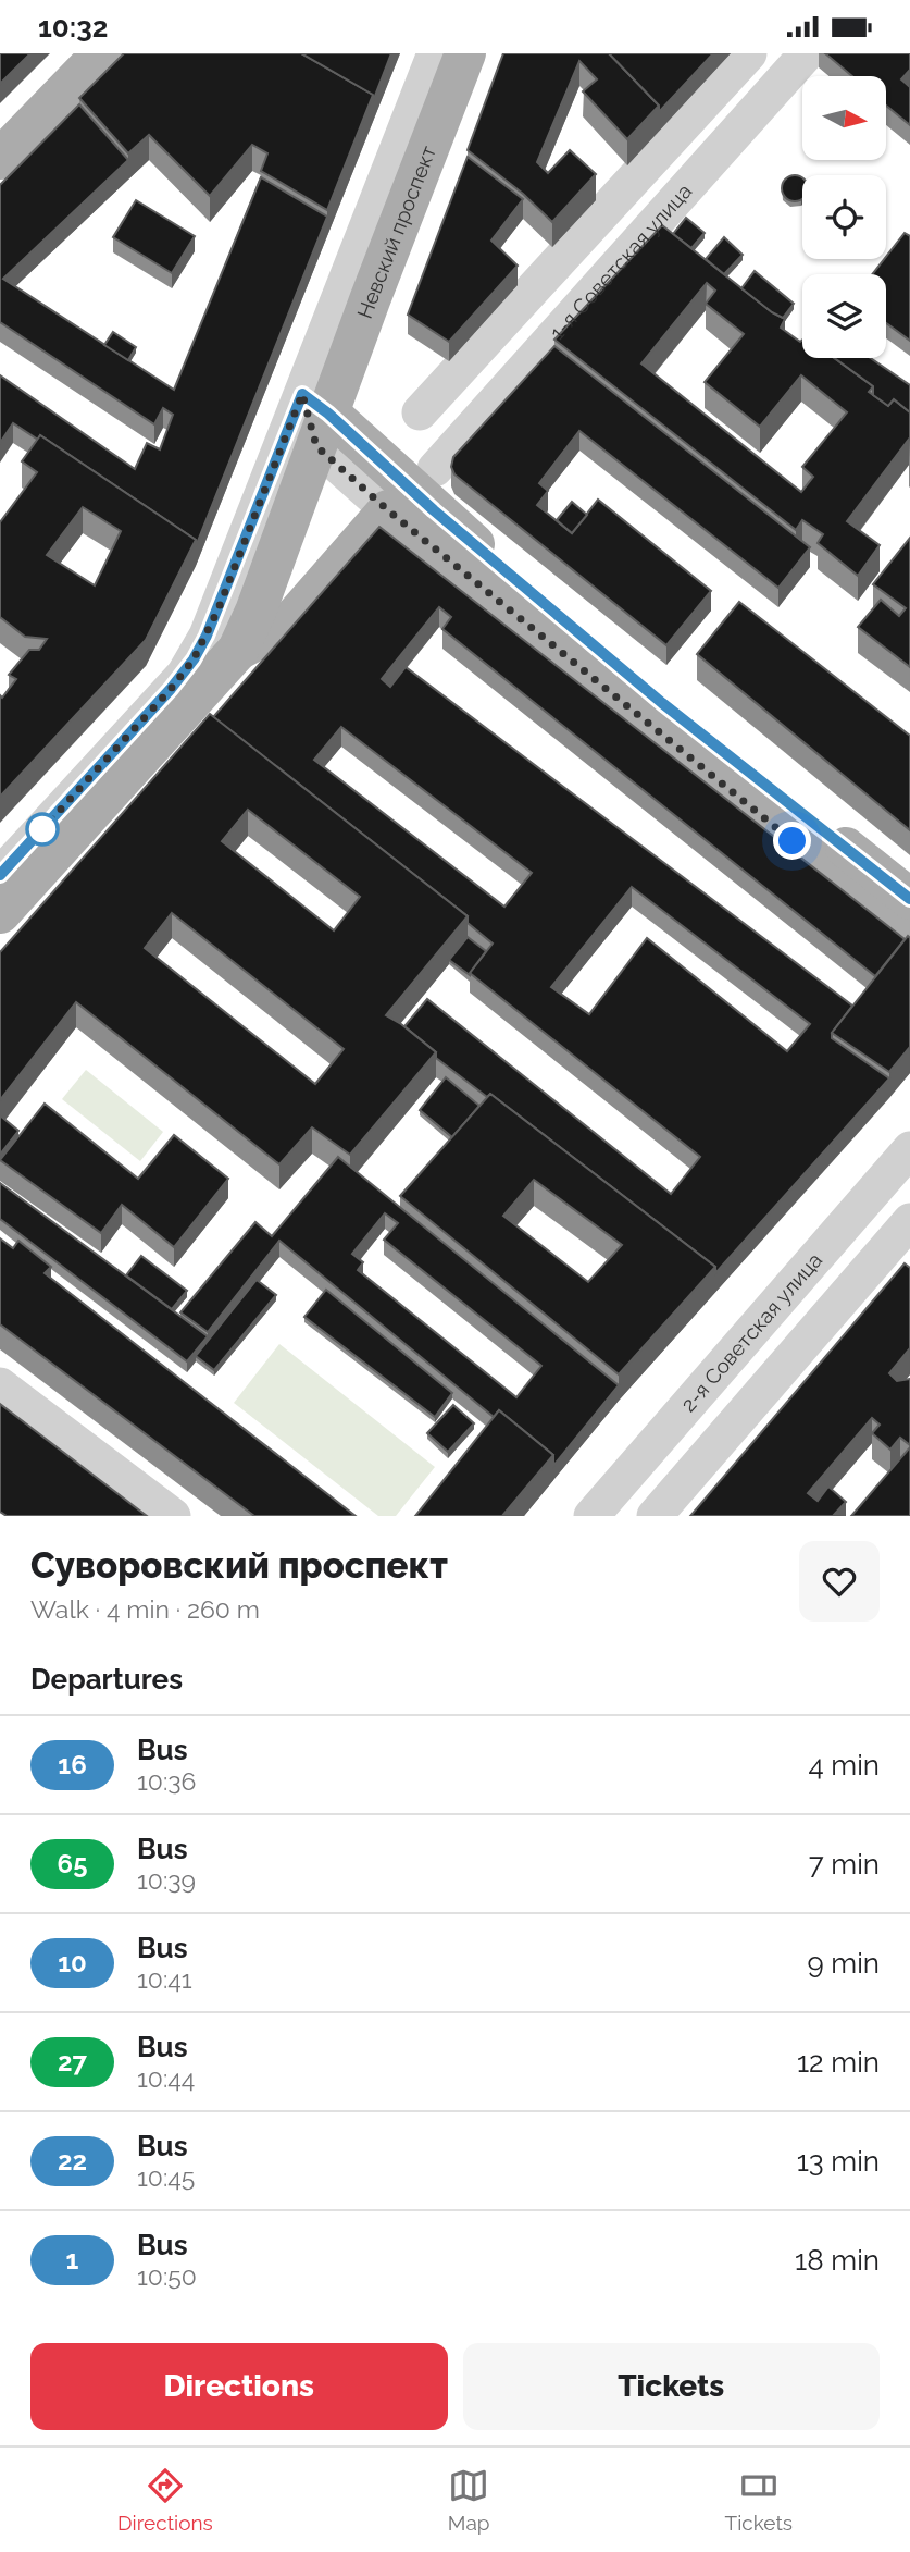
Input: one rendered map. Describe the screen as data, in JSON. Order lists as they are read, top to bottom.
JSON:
{
  "streets": {
    "main road": ["Невский проспект"],
    "street": ["1-я Советская улица", "2-я Советская улица"]
  },
  "lines": ["bus line 16"],
  "north": "right",
  "page": {
    "status": "10:32",
    "heading": [
      ["Суворовский проспект", "Walk · 4 min · 260 m"],
      "Departures"
    ],
    "list": [
      {
        "mark": "16",
        "name": "Bus",
        "note": "10:36",
        "value": "4 min"
      },
      {
        "mark": "65",
        "name": "Bus",
        "note": "10:39",
        "value": "7 min"
      },
      {
        "mark": "10",
        "name": "Bus",
        "note": "10:41",
        "value": "9 min"
      },
      {
        "mark": "27",
        "name": "Bus",
        "note": "10:44",
        "value": "12 min"
      },
      {
        "mark": "22",
        "name": "Bus",
        "note": "10:45",
        "value": "13 min"
      },
      {
        "mark": "1",
        "name": "Bus",
        "note": "10:50",
        "value": "18 min"
      }
    ],
    "buttons": ["Directions", "Tickets"],
    "tabs": ["Directions", "Map", "Tickets"]
  }
}
